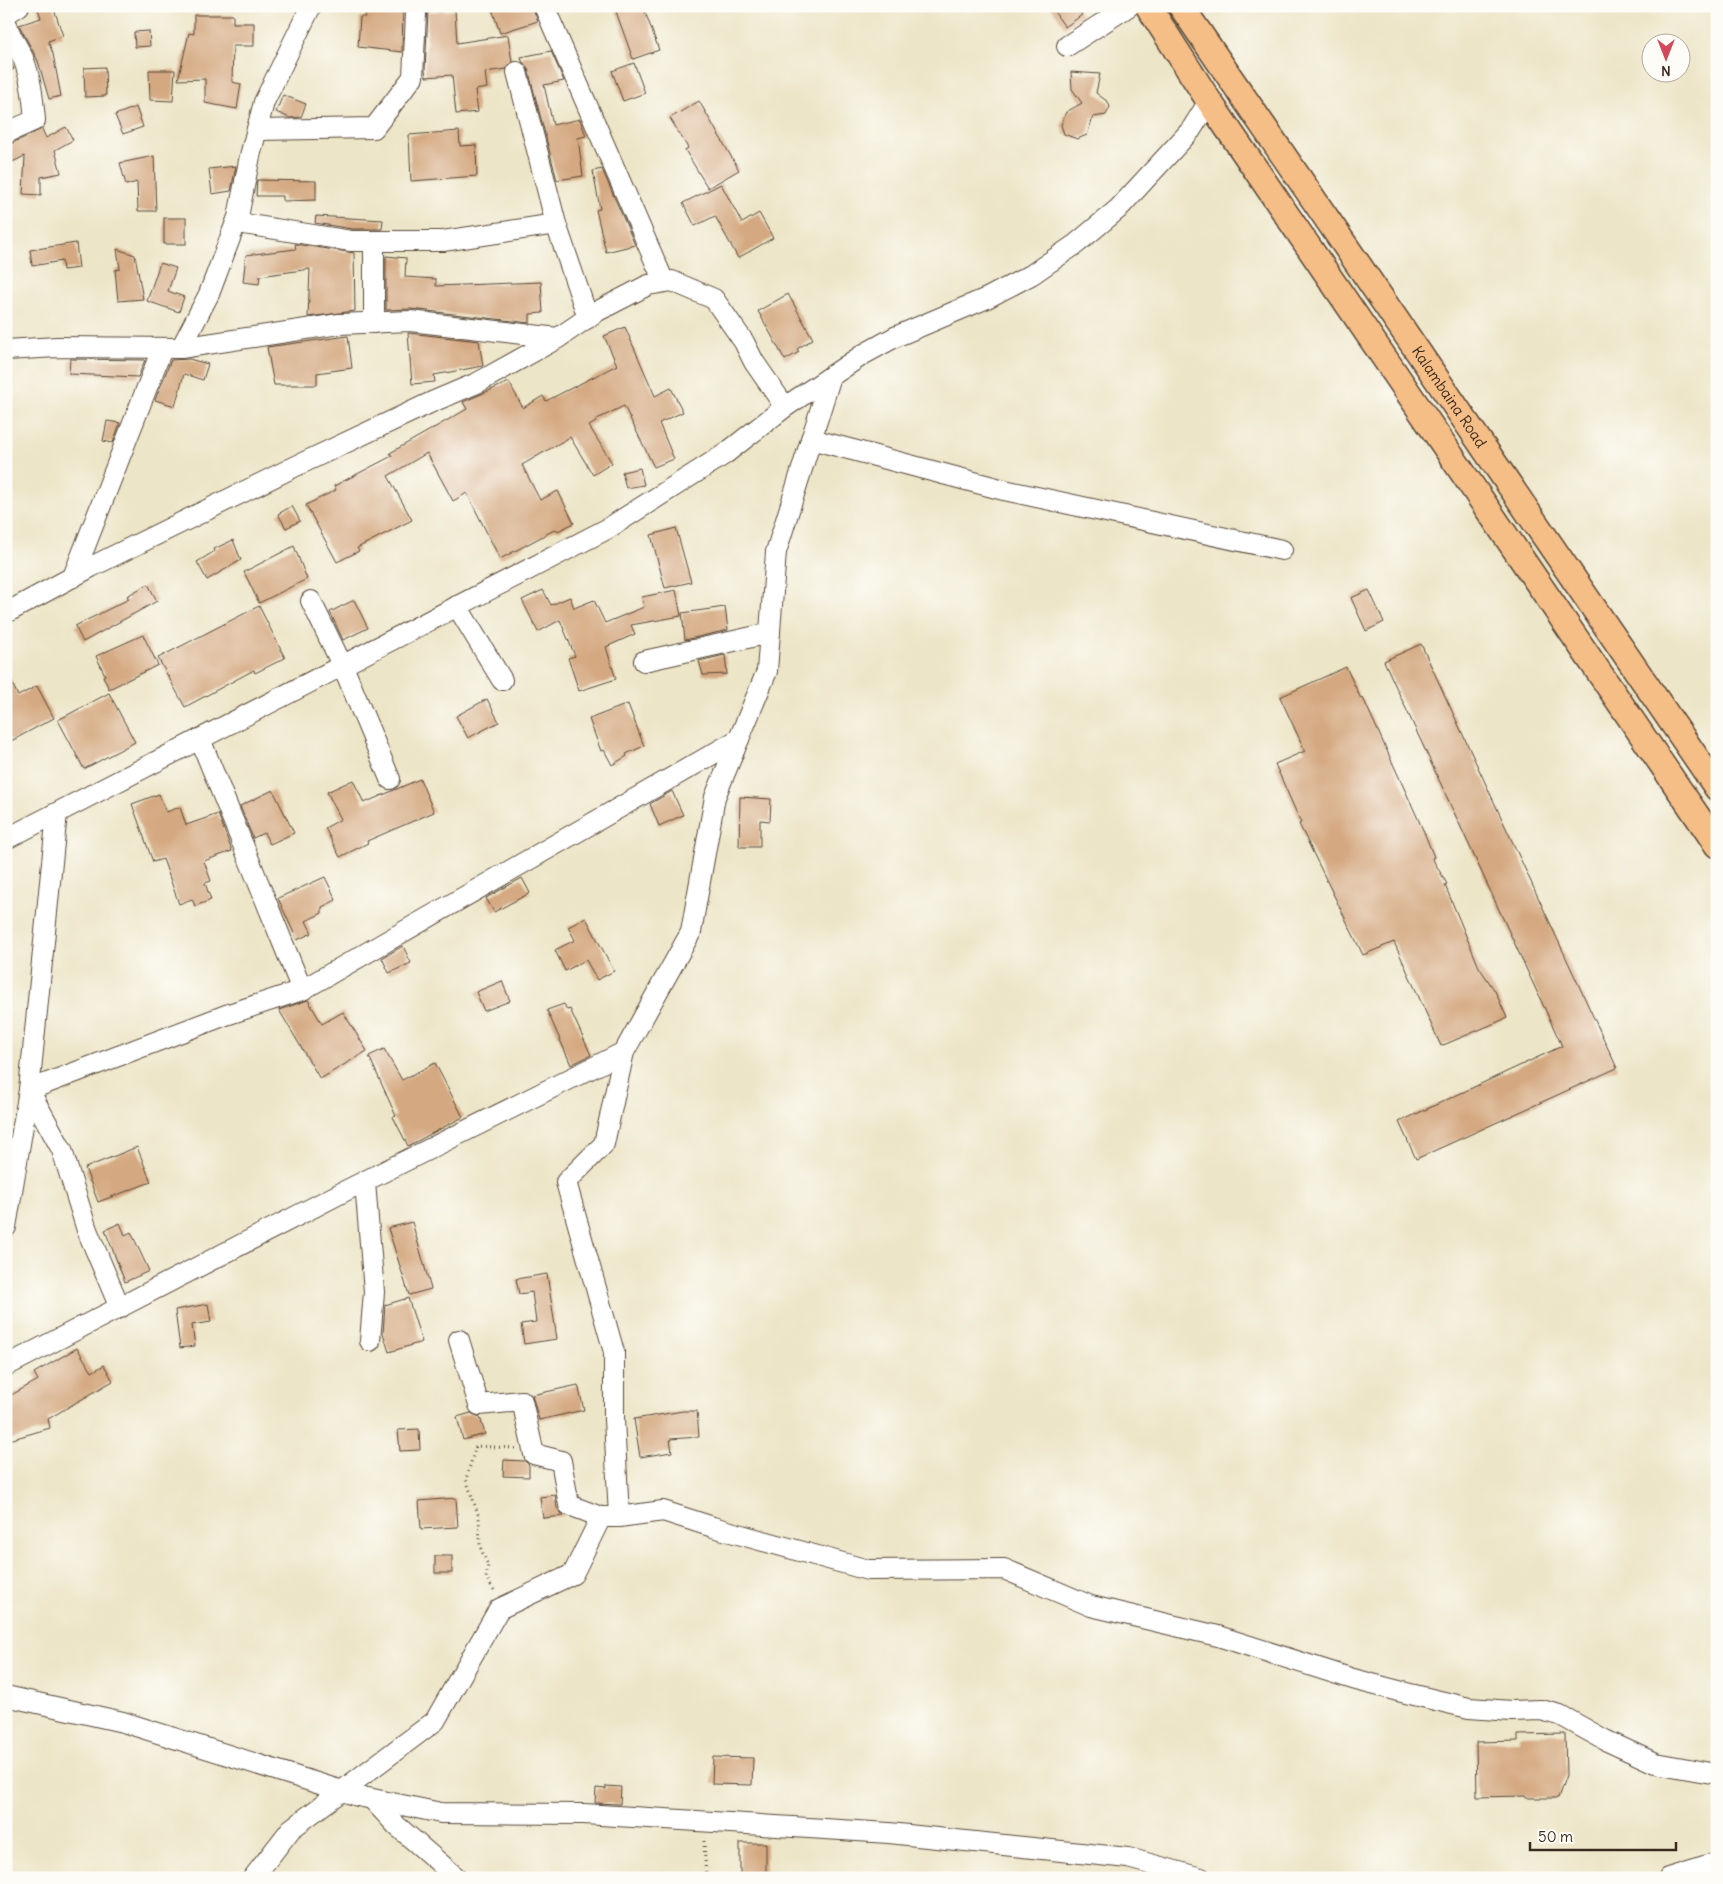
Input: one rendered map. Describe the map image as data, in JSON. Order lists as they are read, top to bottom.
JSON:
{
  "streets": {
    "main road": ["Kalambaina Road"]
  },
  "scale_bar": "50 m",
  "north": "bottom"
}
